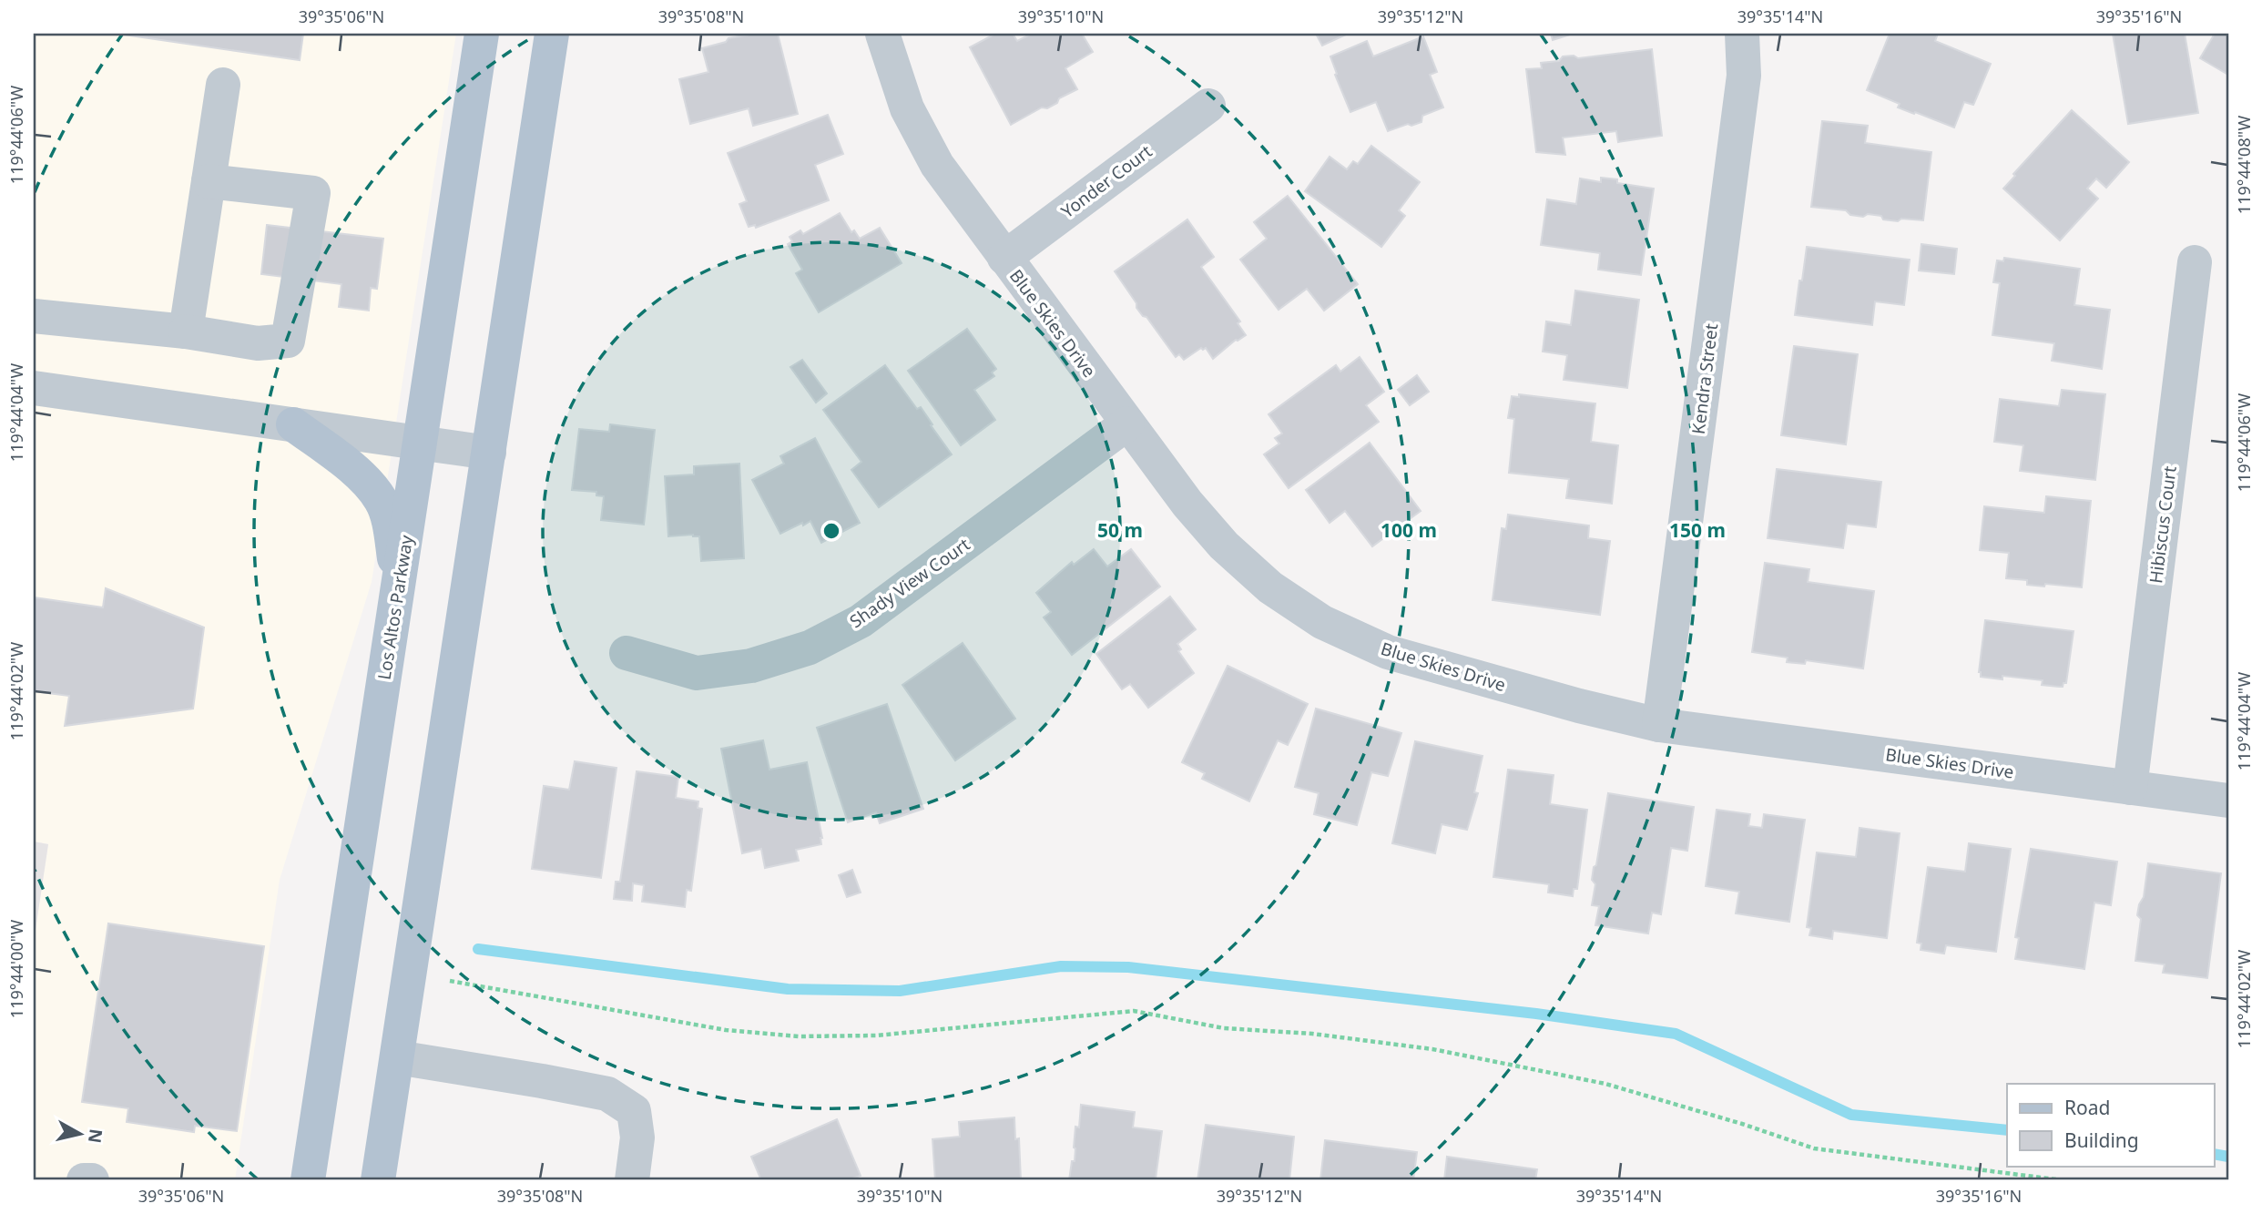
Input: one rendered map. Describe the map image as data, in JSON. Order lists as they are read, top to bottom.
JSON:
{
  "streets": {
    "main road": ["Los Altos Parkway"],
    "street": [
      "Yonder Court",
      "Blue Skies Drive",
      "Kendra Street",
      "Hibiscus Court",
      "Shady View Court"
    ]
  },
  "crossings": [
    ["Yonder Court", "Blue Skies Drive"],
    ["Blue Skies Drive", "Kendra Street"],
    ["Blue Skies Drive", "Hibiscus Court"],
    ["Blue Skies Drive", "Shady View Court"]
  ],
  "legend": ["Road", "Building"],
  "north": "right",
  "coordinates": [
    "39°35'06\"N",
    "39°35'08\"N",
    "39°35'10\"N",
    "39°35'12\"N",
    "39°35'14\"N",
    "39°35'16\"N",
    "119°44'06\"W",
    "119°44'08\"W",
    "119°44'04\"W",
    "119°44'02\"W",
    "119°44'00\"W"
  ],
  "rings": ["50 m", "100 m", "150 m"]
}
